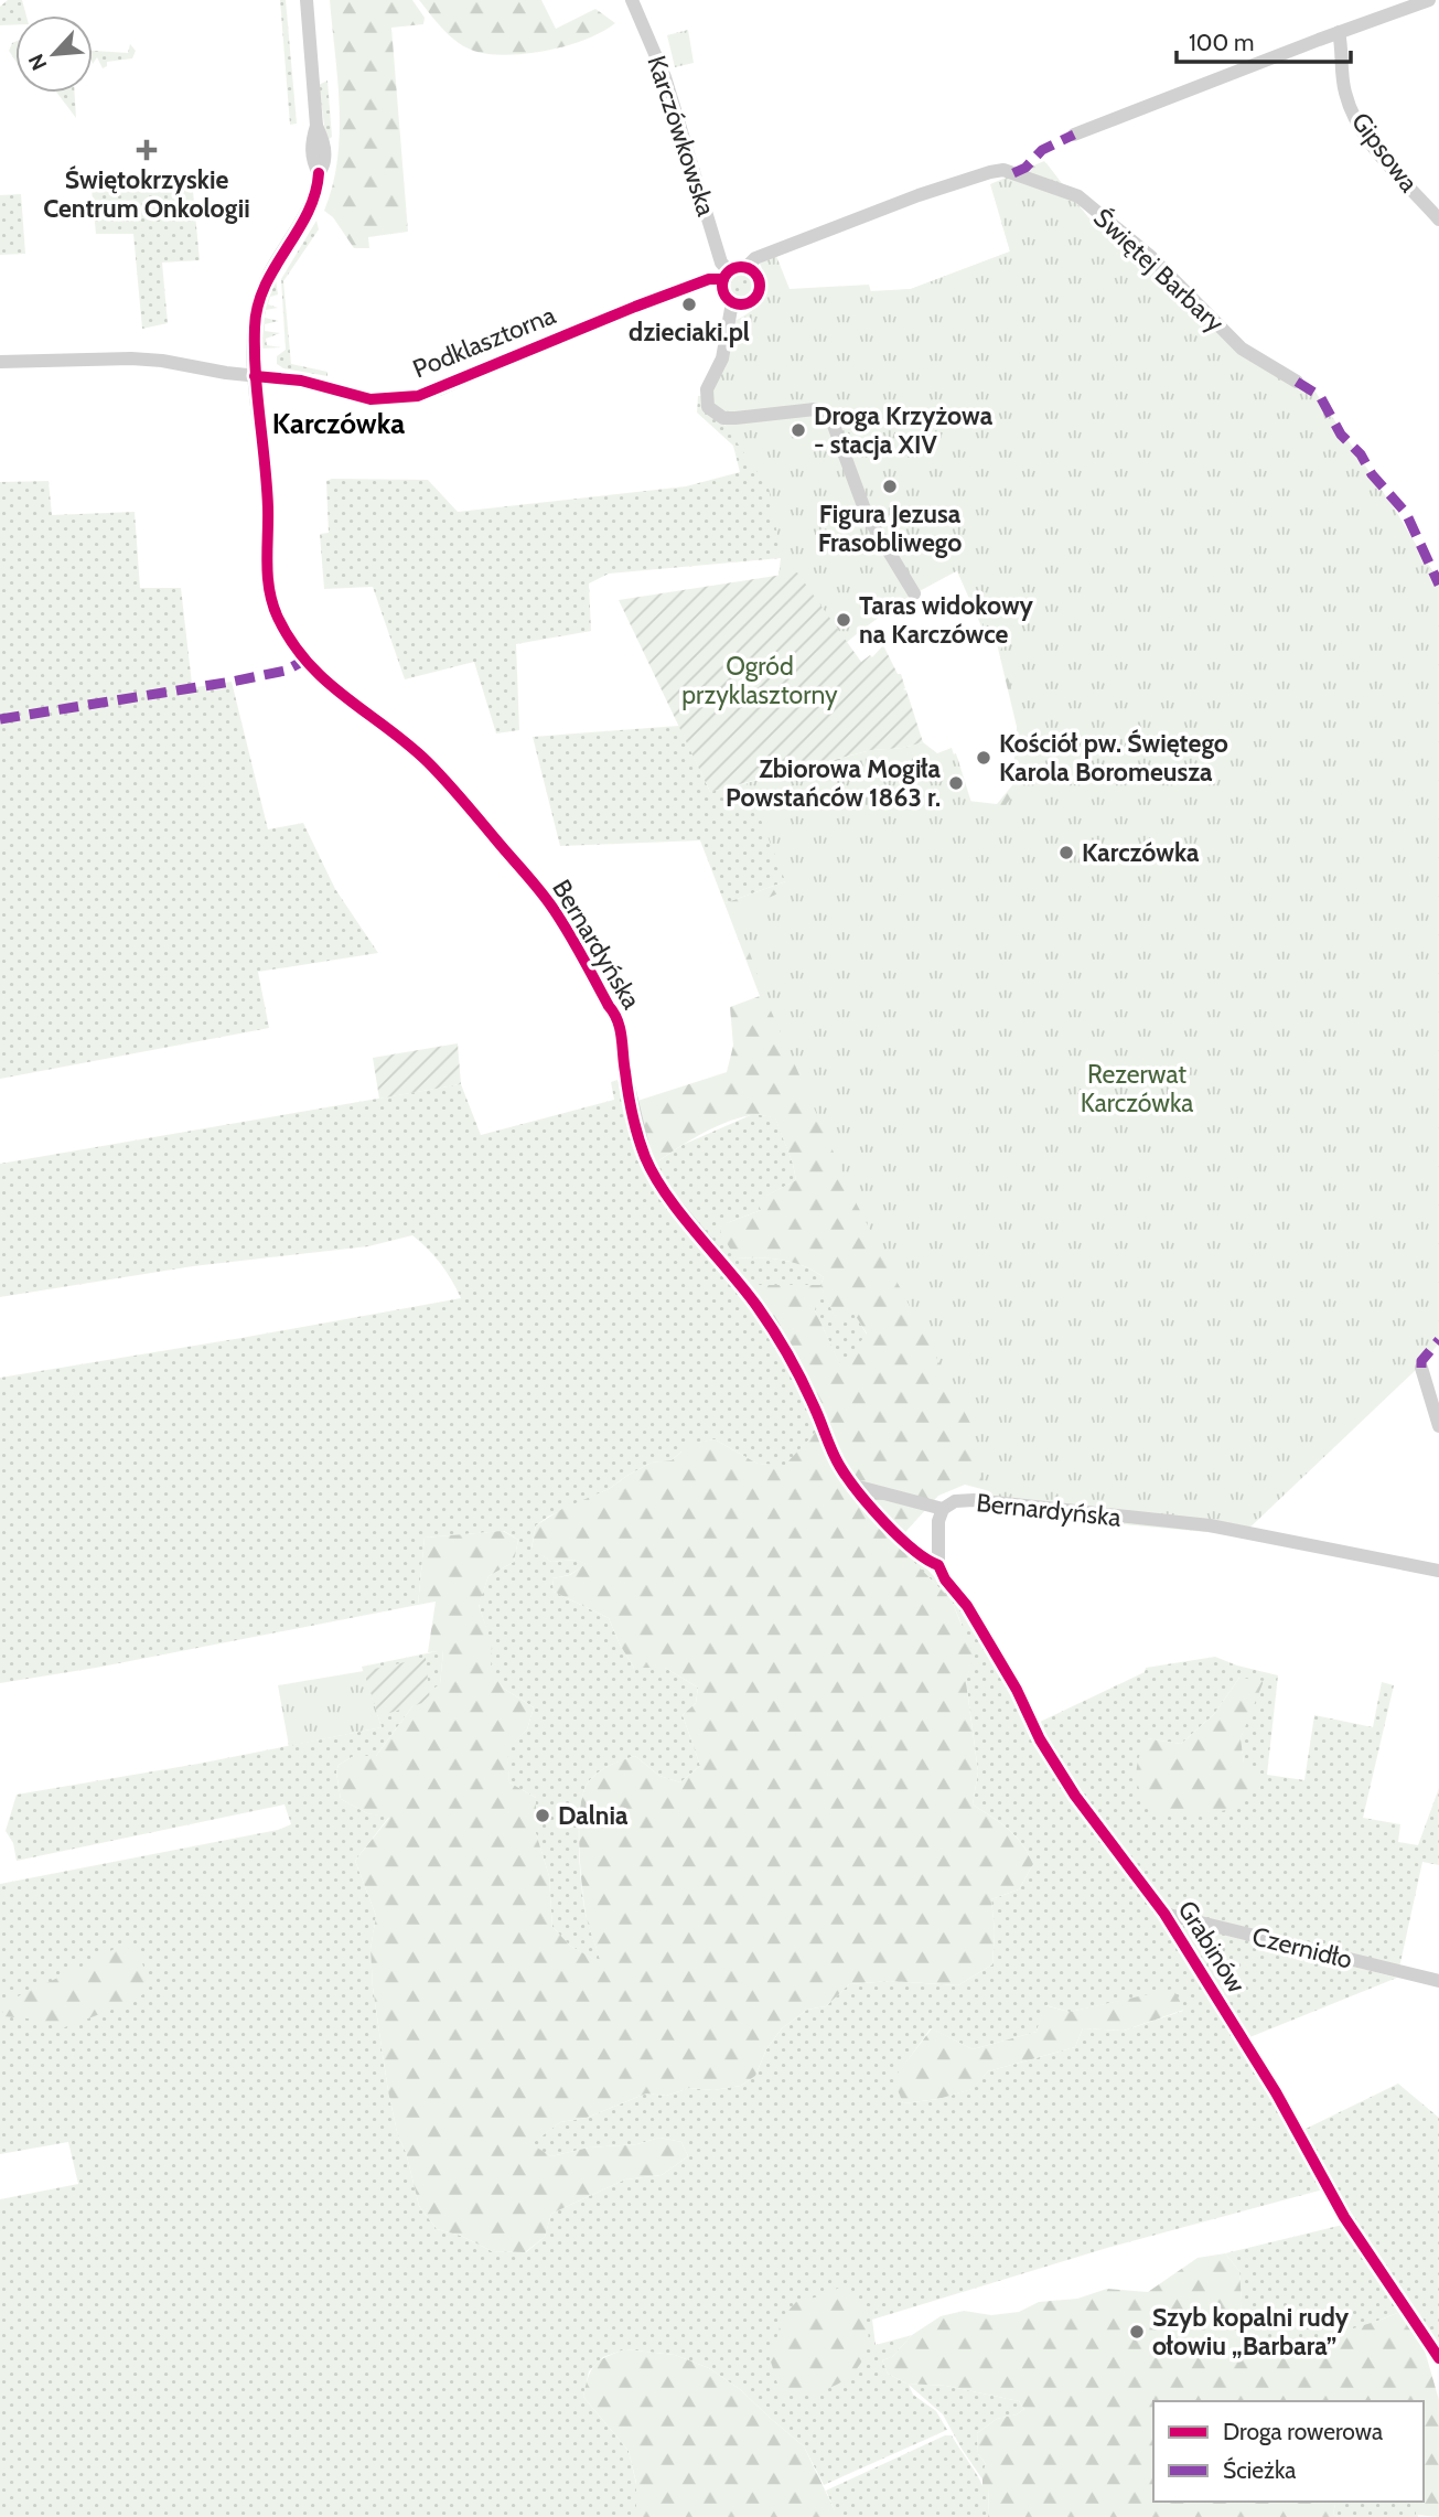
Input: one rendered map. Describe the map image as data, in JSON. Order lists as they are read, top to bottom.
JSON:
{
  "streets": {
    "street": [
      "Karczówkowska",
      "Gipsowa",
      "Świętej Barbary",
      "Podklasztorna",
      "Bernardyńska",
      "Grabinów",
      "Czernidło"
    ]
  },
  "crossings": [
    ["Karczówkowska", "Podklasztorna"],
    ["Świętej Barbary", "Podklasztorna"],
    ["Podklasztorna", "Bernardyńska"],
    ["Bernardyńska", "Grabinów"],
    ["Grabinów", "Czernidło"]
  ],
  "districts": ["Karczówka"],
  "parks": ["Ogród przyklasztorny", "Rezerwat Karczówka"],
  "places": {
    "health": ["Świętokrzyskie Centrum Onkologii"],
    "other": [
      "dzieciaki.pl",
      "Droga Krzyżowa - stacja XIV",
      "Figura Jezusa Frasobliwego",
      "Taras widokowy na Karczówce",
      "Kościół pw. Świętego Karola Boromeusza",
      "Zbiorowa Mogiła Powstańców 1863 r.",
      "Karczówka",
      "Dalnia",
      "Szyb kopalni rudy ołowiu „Barbara”"
    ]
  },
  "legend": ["Droga rowerowa", "Ścieżka"],
  "scale_bar": "100 m",
  "north": "bottom left"
}
